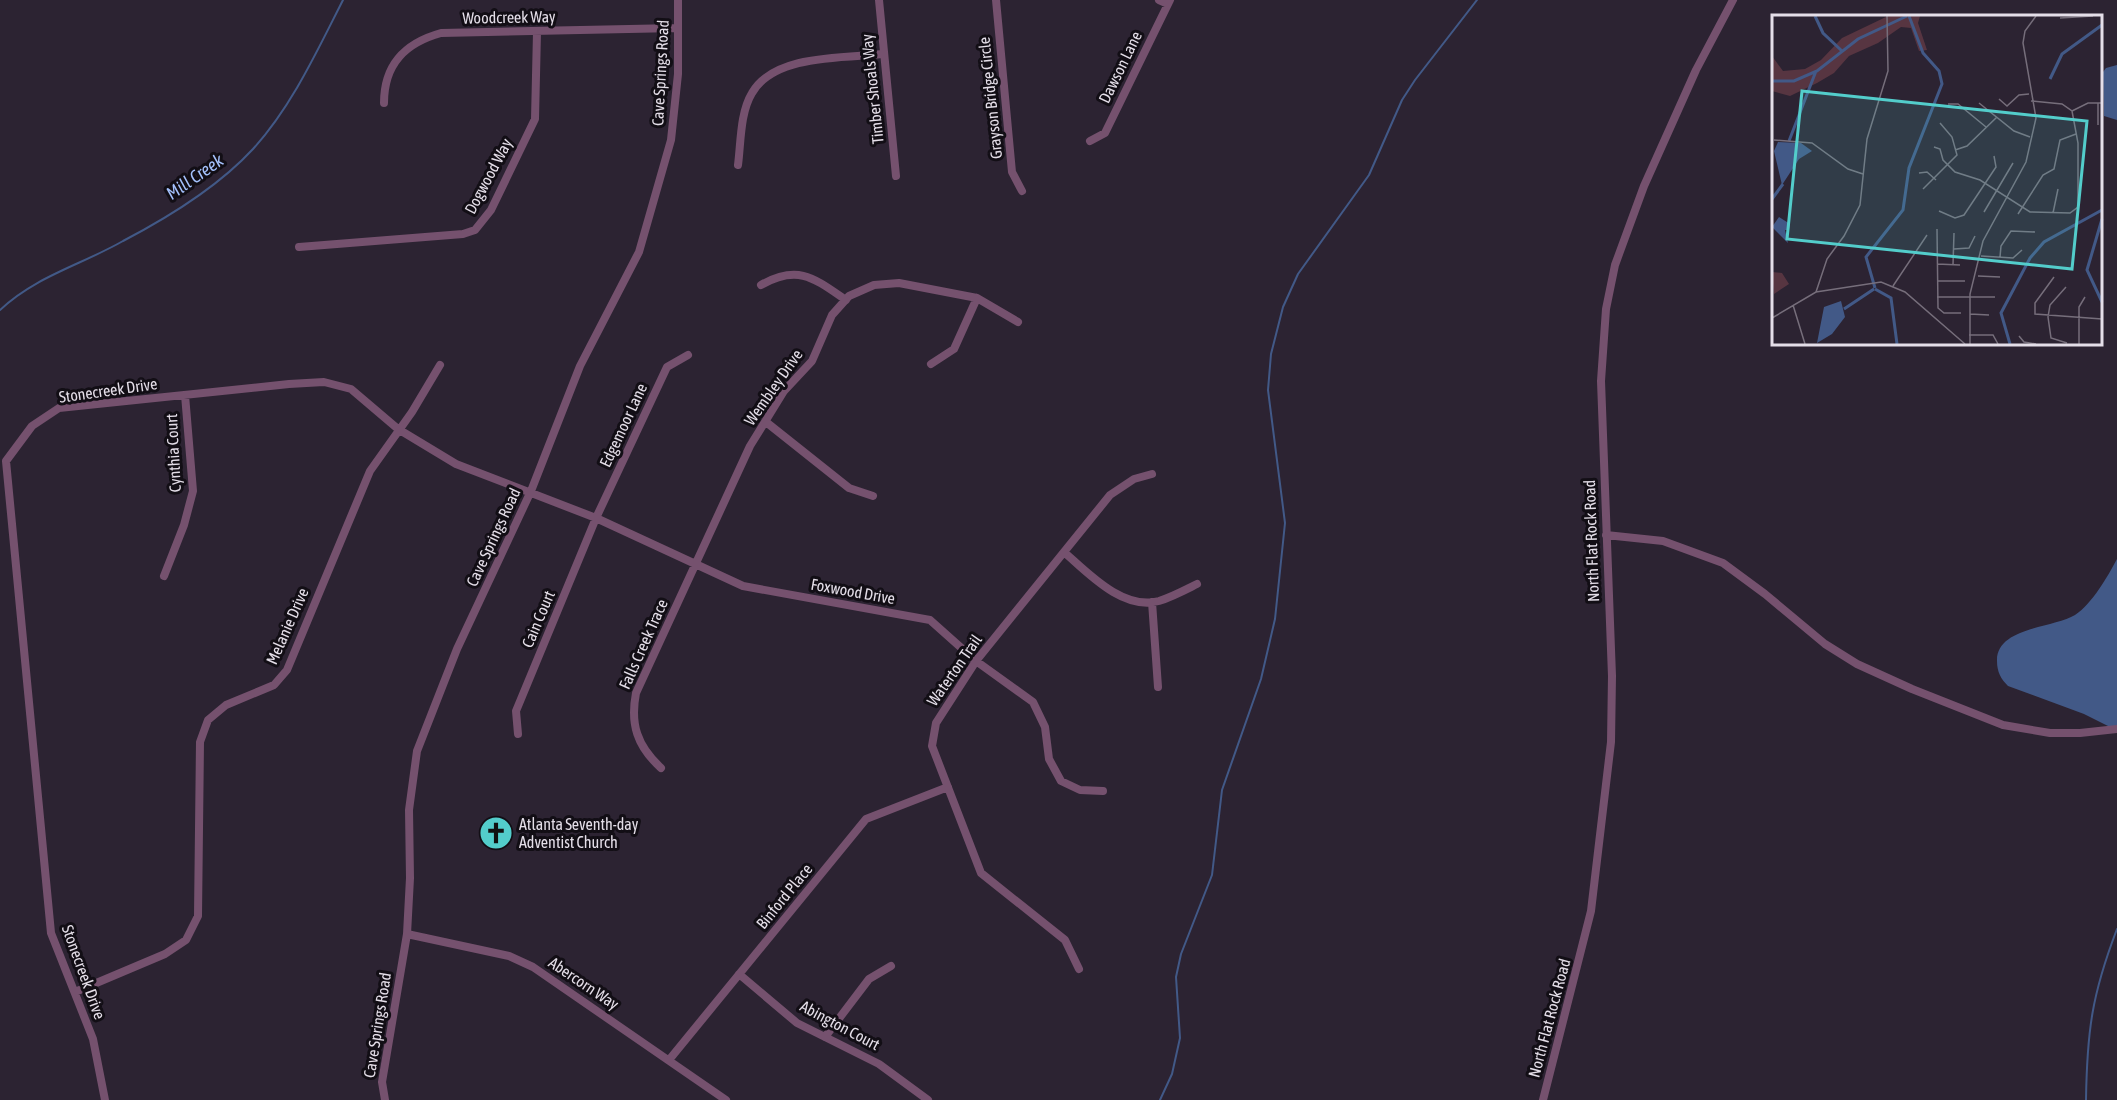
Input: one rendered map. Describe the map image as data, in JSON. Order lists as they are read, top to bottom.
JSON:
{
  "streets": {
    "street": [
      "Woodcreek Way",
      "Dawson Lane",
      "Cave Springs Road",
      "Timber Shoals Way",
      "Grayson Bridge Circle",
      "Dogwood Way",
      "Wembley Drive",
      "Stonecreek Drive",
      "Edgemoor Lane",
      "Cynthia Court",
      "North Flat Rock Road",
      "Foxwood Drive",
      "Cain Court",
      "Melanie Drive",
      "Falls Creek Trace",
      "Waterton Trail",
      "Binford Place",
      "Abercorn Way",
      "Abington Court"
    ]
  },
  "crossings": [
    ["Woodcreek Way", "Cave Springs Road"],
    ["Woodcreek Way", "Dogwood Way"],
    ["Cave Springs Road", "Stonecreek Drive"],
    ["Cave Springs Road", "Foxwood Drive"],
    ["Cave Springs Road", "Abercorn Way"],
    ["Wembley Drive", "Foxwood Drive"],
    ["Wembley Drive", "Falls Creek Trace"],
    ["Stonecreek Drive", "Cynthia Court"],
    ["Stonecreek Drive", "Foxwood Drive"],
    ["Stonecreek Drive", "Melanie Drive"],
    ["Edgemoor Lane", "Foxwood Drive"],
    ["Edgemoor Lane", "Cain Court"],
    ["Foxwood Drive", "Cain Court"],
    ["Foxwood Drive", "Falls Creek Trace"],
    ["Foxwood Drive", "Waterton Trail"],
    ["Waterton Trail", "Binford Place"],
    ["Binford Place", "Abercorn Way"],
    ["Binford Place", "Abington Court"]
  ],
  "water": ["Mill Creek"],
  "places": {
    "church": ["Atlanta Seventh-day Adventist Church"]
  }
}
